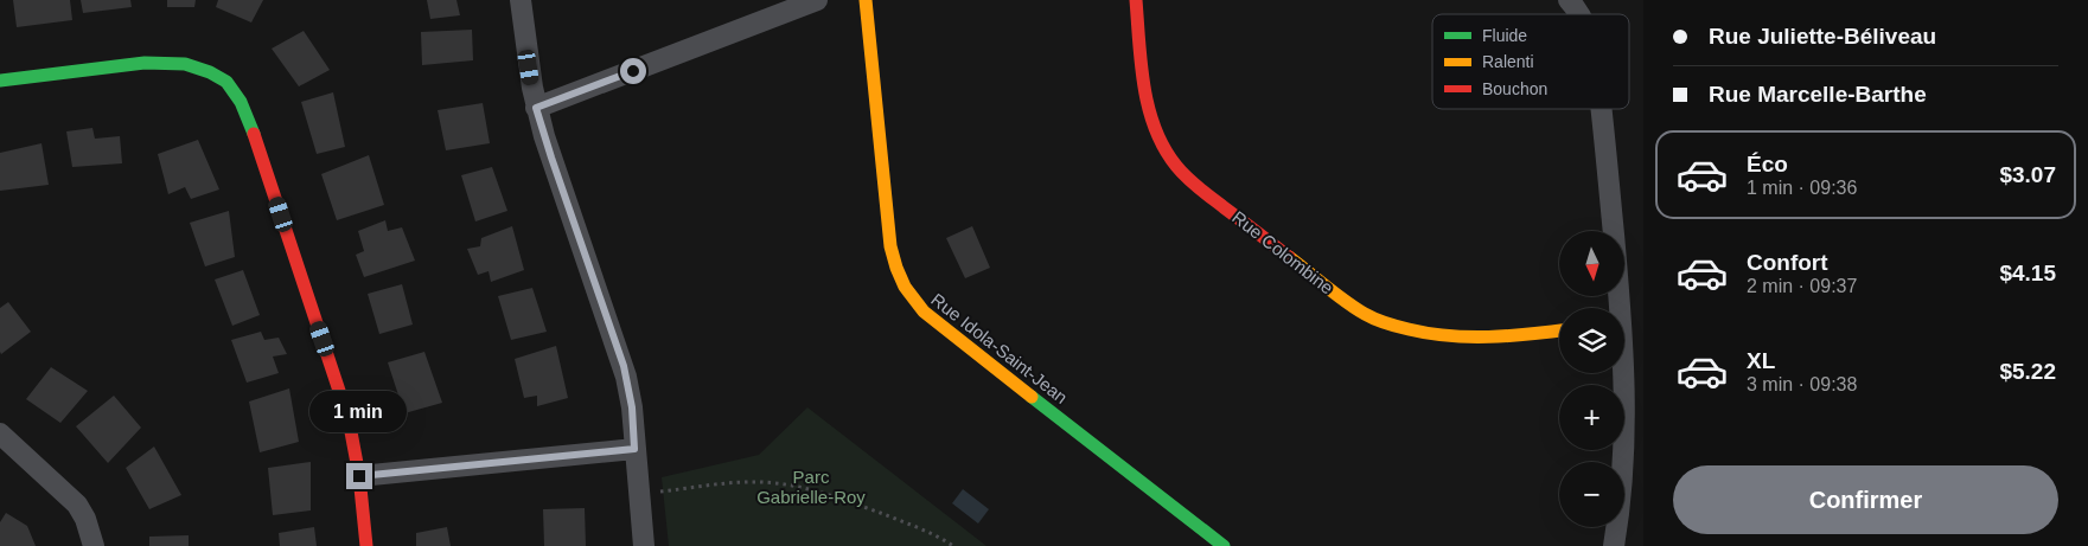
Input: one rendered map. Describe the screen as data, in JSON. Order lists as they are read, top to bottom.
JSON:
{
  "streets": {
    "street": ["Rue Colombine", "Rue Idola-Saint-Jean"]
  },
  "parks": ["Parc Gabrielle-Roy"],
  "legend": ["Fluide", "Ralenti", "Bouchon"],
  "north": "bottom",
  "page": {
    "banner": ["Rue Juliette-Béliveau", "Rue Marcelle-Barthe"],
    "list": [
      {
        "name": "Éco",
        "note": "1 min · 09:36",
        "value": "$3.07"
      },
      {
        "name": "Confort",
        "note": "2 min · 09:37",
        "value": "$4.15"
      },
      {
        "name": "XL",
        "note": "3 min · 09:38",
        "value": "$5.22"
      }
    ],
    "map_buttons": ["+", "−"],
    "bubble": "1 min",
    "buttons": "Confirmer"
  }
}
